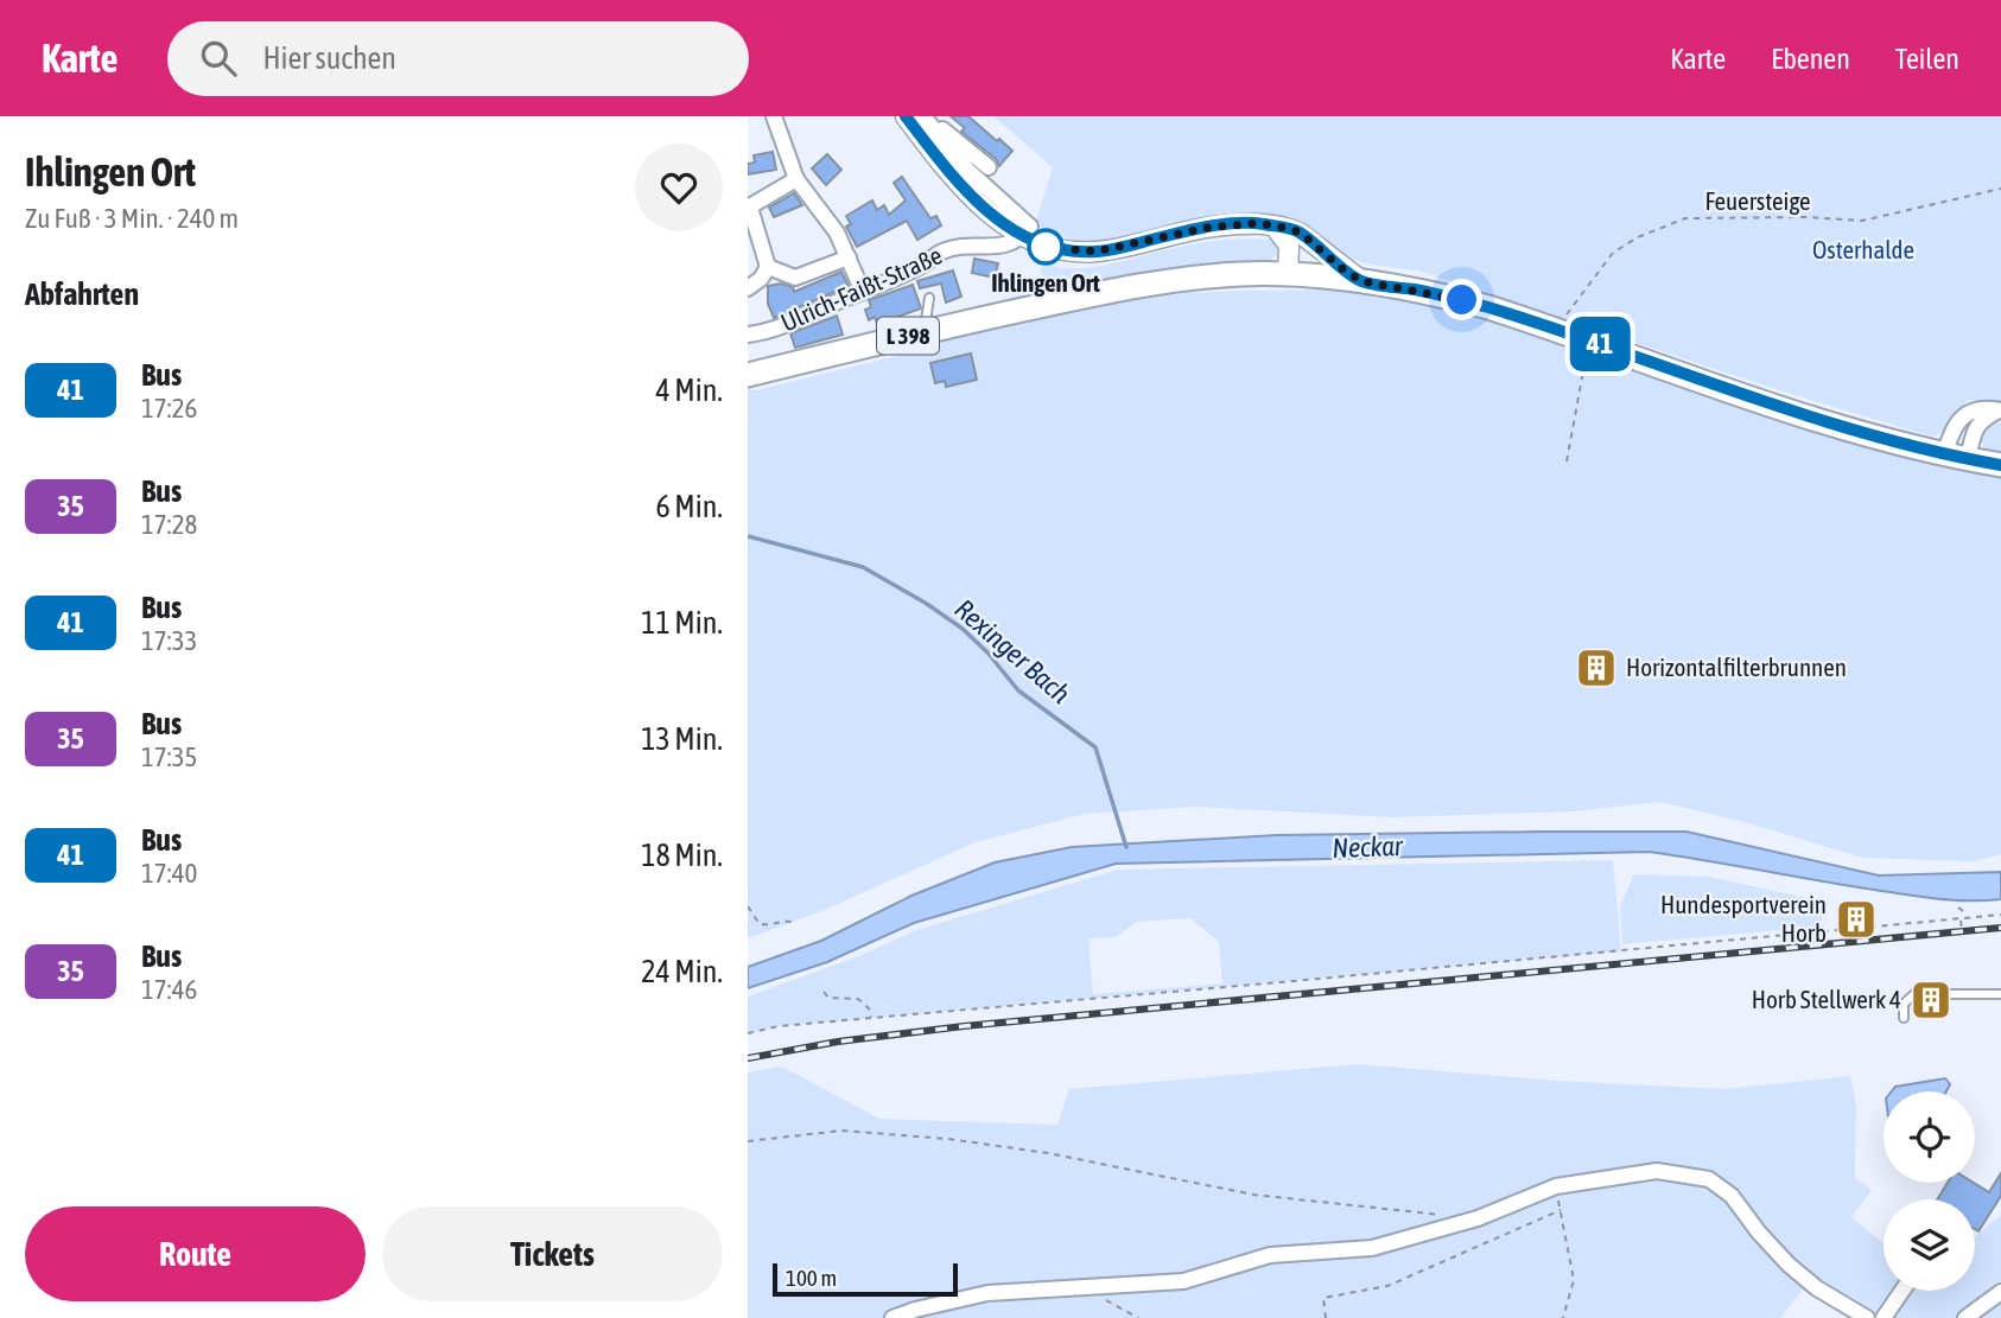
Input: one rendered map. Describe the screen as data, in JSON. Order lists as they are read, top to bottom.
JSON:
{
  "streets": {
    "main road": ["L 398"],
    "street": ["Ulrich-Faißt-Straße"],
    "path": ["Feuersteige"]
  },
  "crossings": [
    ["Feuersteige", "L 398"]
  ],
  "water": ["Rexinger Bach", "Neckar"],
  "parks": ["Osterhalde"],
  "places": {
    "other": ["Ihlingen Ort"],
    "building": ["Horizontalfilterbrunnen", "Hundesportverein Horb", "Horb Stellwerk 4"]
  },
  "lines": ["bus line 41"],
  "scale_bar": "100 m",
  "page": {
    "header": "Karte",
    "search": "Hier suchen",
    "nav": ["Karte", "Ebenen", "Teilen"],
    "heading": [
      ["Ihlingen Ort", "Zu Fuß · 3 Min. · 240 m"],
      "Abfahrten"
    ],
    "on_map": "41",
    "list": [
      {
        "mark": "41",
        "name": "Bus",
        "note": "17:26",
        "value": "4 Min."
      },
      {
        "mark": "35",
        "name": "Bus",
        "note": "17:28",
        "value": "6 Min."
      },
      {
        "mark": "41",
        "name": "Bus",
        "note": "17:33",
        "value": "11 Min."
      },
      {
        "mark": "35",
        "name": "Bus",
        "note": "17:35",
        "value": "13 Min."
      },
      {
        "mark": "41",
        "name": "Bus",
        "note": "17:40",
        "value": "18 Min."
      },
      {
        "mark": "35",
        "name": "Bus",
        "note": "17:46",
        "value": "24 Min."
      }
    ],
    "buttons": ["Route", "Tickets"],
    "scale": "100 m"
  }
}
